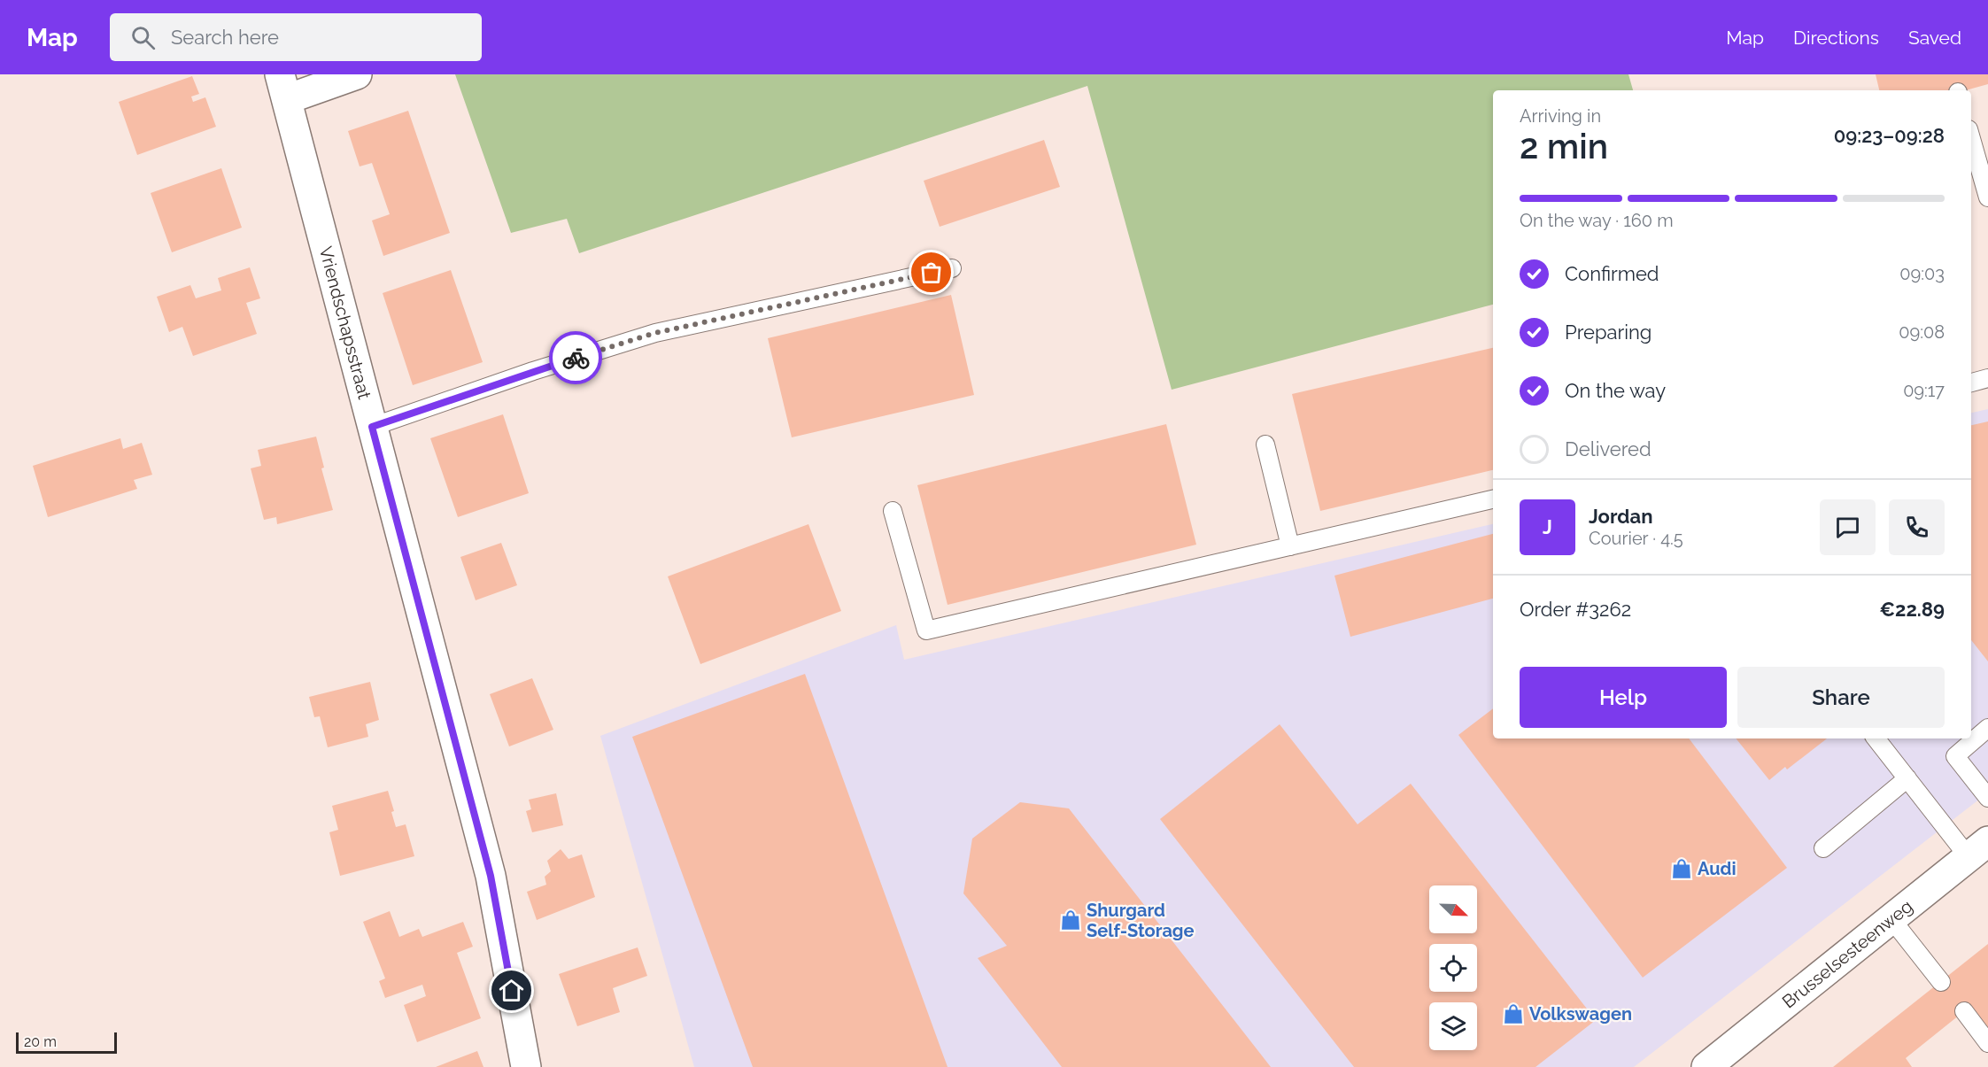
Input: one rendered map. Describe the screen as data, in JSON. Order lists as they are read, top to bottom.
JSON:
{
  "streets": {
    "street": ["Vriendschapsstraat", "Brusselsesteenweg"]
  },
  "places": {
    "shop": ["Audi", "Shurgard Self-Storage", "Volkswagen"]
  },
  "scale_bar": "20 m",
  "north": "bottom right",
  "page": {
    "header": "Map",
    "search": "Search here",
    "nav": ["Map", "Directions", "Saved"],
    "heading": ["2 min", "Arriving in", "09:23–09:28"],
    "panel": [
      "Jordan",
      "Courier · 4.5",
      "Order #3262",
      "€22.89"
    ],
    "bar": "On the way · 160 m",
    "list": [
      ["Confirmed", "09:03"],
      ["Preparing", "09:08"],
      ["On the way", "09:17"],
      "Delivered"
    ],
    "round": "J",
    "buttons": ["Help", "Share"],
    "scale": "20 m"
  }
}
